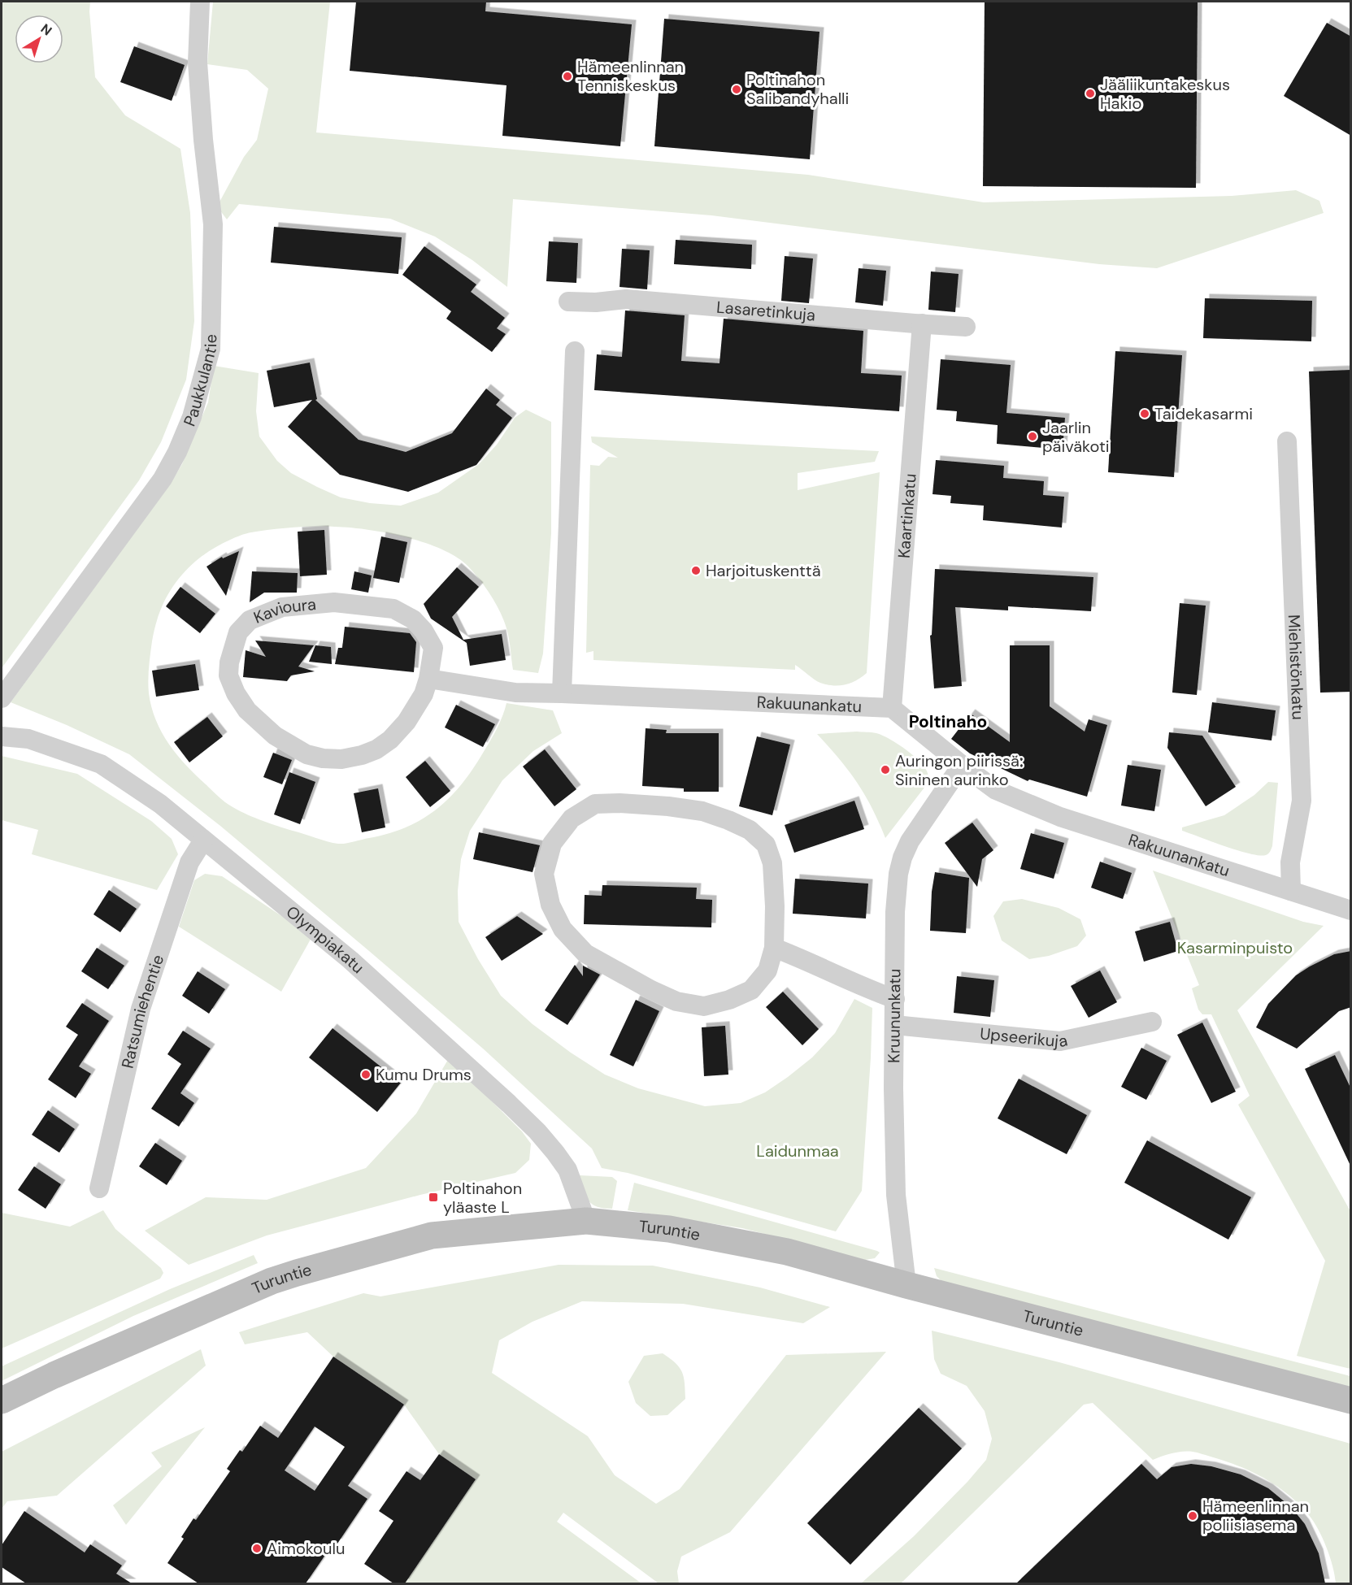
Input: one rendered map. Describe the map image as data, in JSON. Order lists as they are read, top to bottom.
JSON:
{
  "streets": {
    "main road": ["Turuntie"],
    "street": [
      "Lasaretinkuja",
      "Paukkulantie",
      "Kaartinkatu",
      "Kavioura",
      "Miehistönkatu",
      "Rakuunankatu",
      "Olympiakatu",
      "Ratsumiehentie",
      "Kruununkatu",
      "Upseerikuja"
    ]
  },
  "crossings": [
    ["Lasaretinkuja", "Kaartinkatu"],
    ["Kaartinkatu", "Rakuunankatu"],
    ["Miehistönkatu", "Rakuunankatu"],
    ["Rakuunankatu", "Kruununkatu"],
    ["Olympiakatu", "Ratsumiehentie"],
    ["Olympiakatu", "Turuntie"],
    ["Kruununkatu", "Upseerikuja"],
    ["Kruununkatu", "Turuntie"]
  ],
  "districts": ["Poltinaho"],
  "parks": ["Kasarminpuisto", "Laidunmaa"],
  "places": {
    "other": [
      "Hämeenlinnan Tenniskeskus",
      "Poltinahon Salibandyhalli",
      "Jääliikuntakeskus Hakio",
      "Taidekasarmi",
      "Jaarlin päiväkoti",
      "Harjoituskenttä",
      "Auringon piirissä: Sininen aurinko",
      "Kumu Drums",
      "Hämeenlinnan poliisiasema",
      "Aimokoulu"
    ],
    "transit": ["Poltinahon yläaste L"]
  },
  "north": "top right"
}
